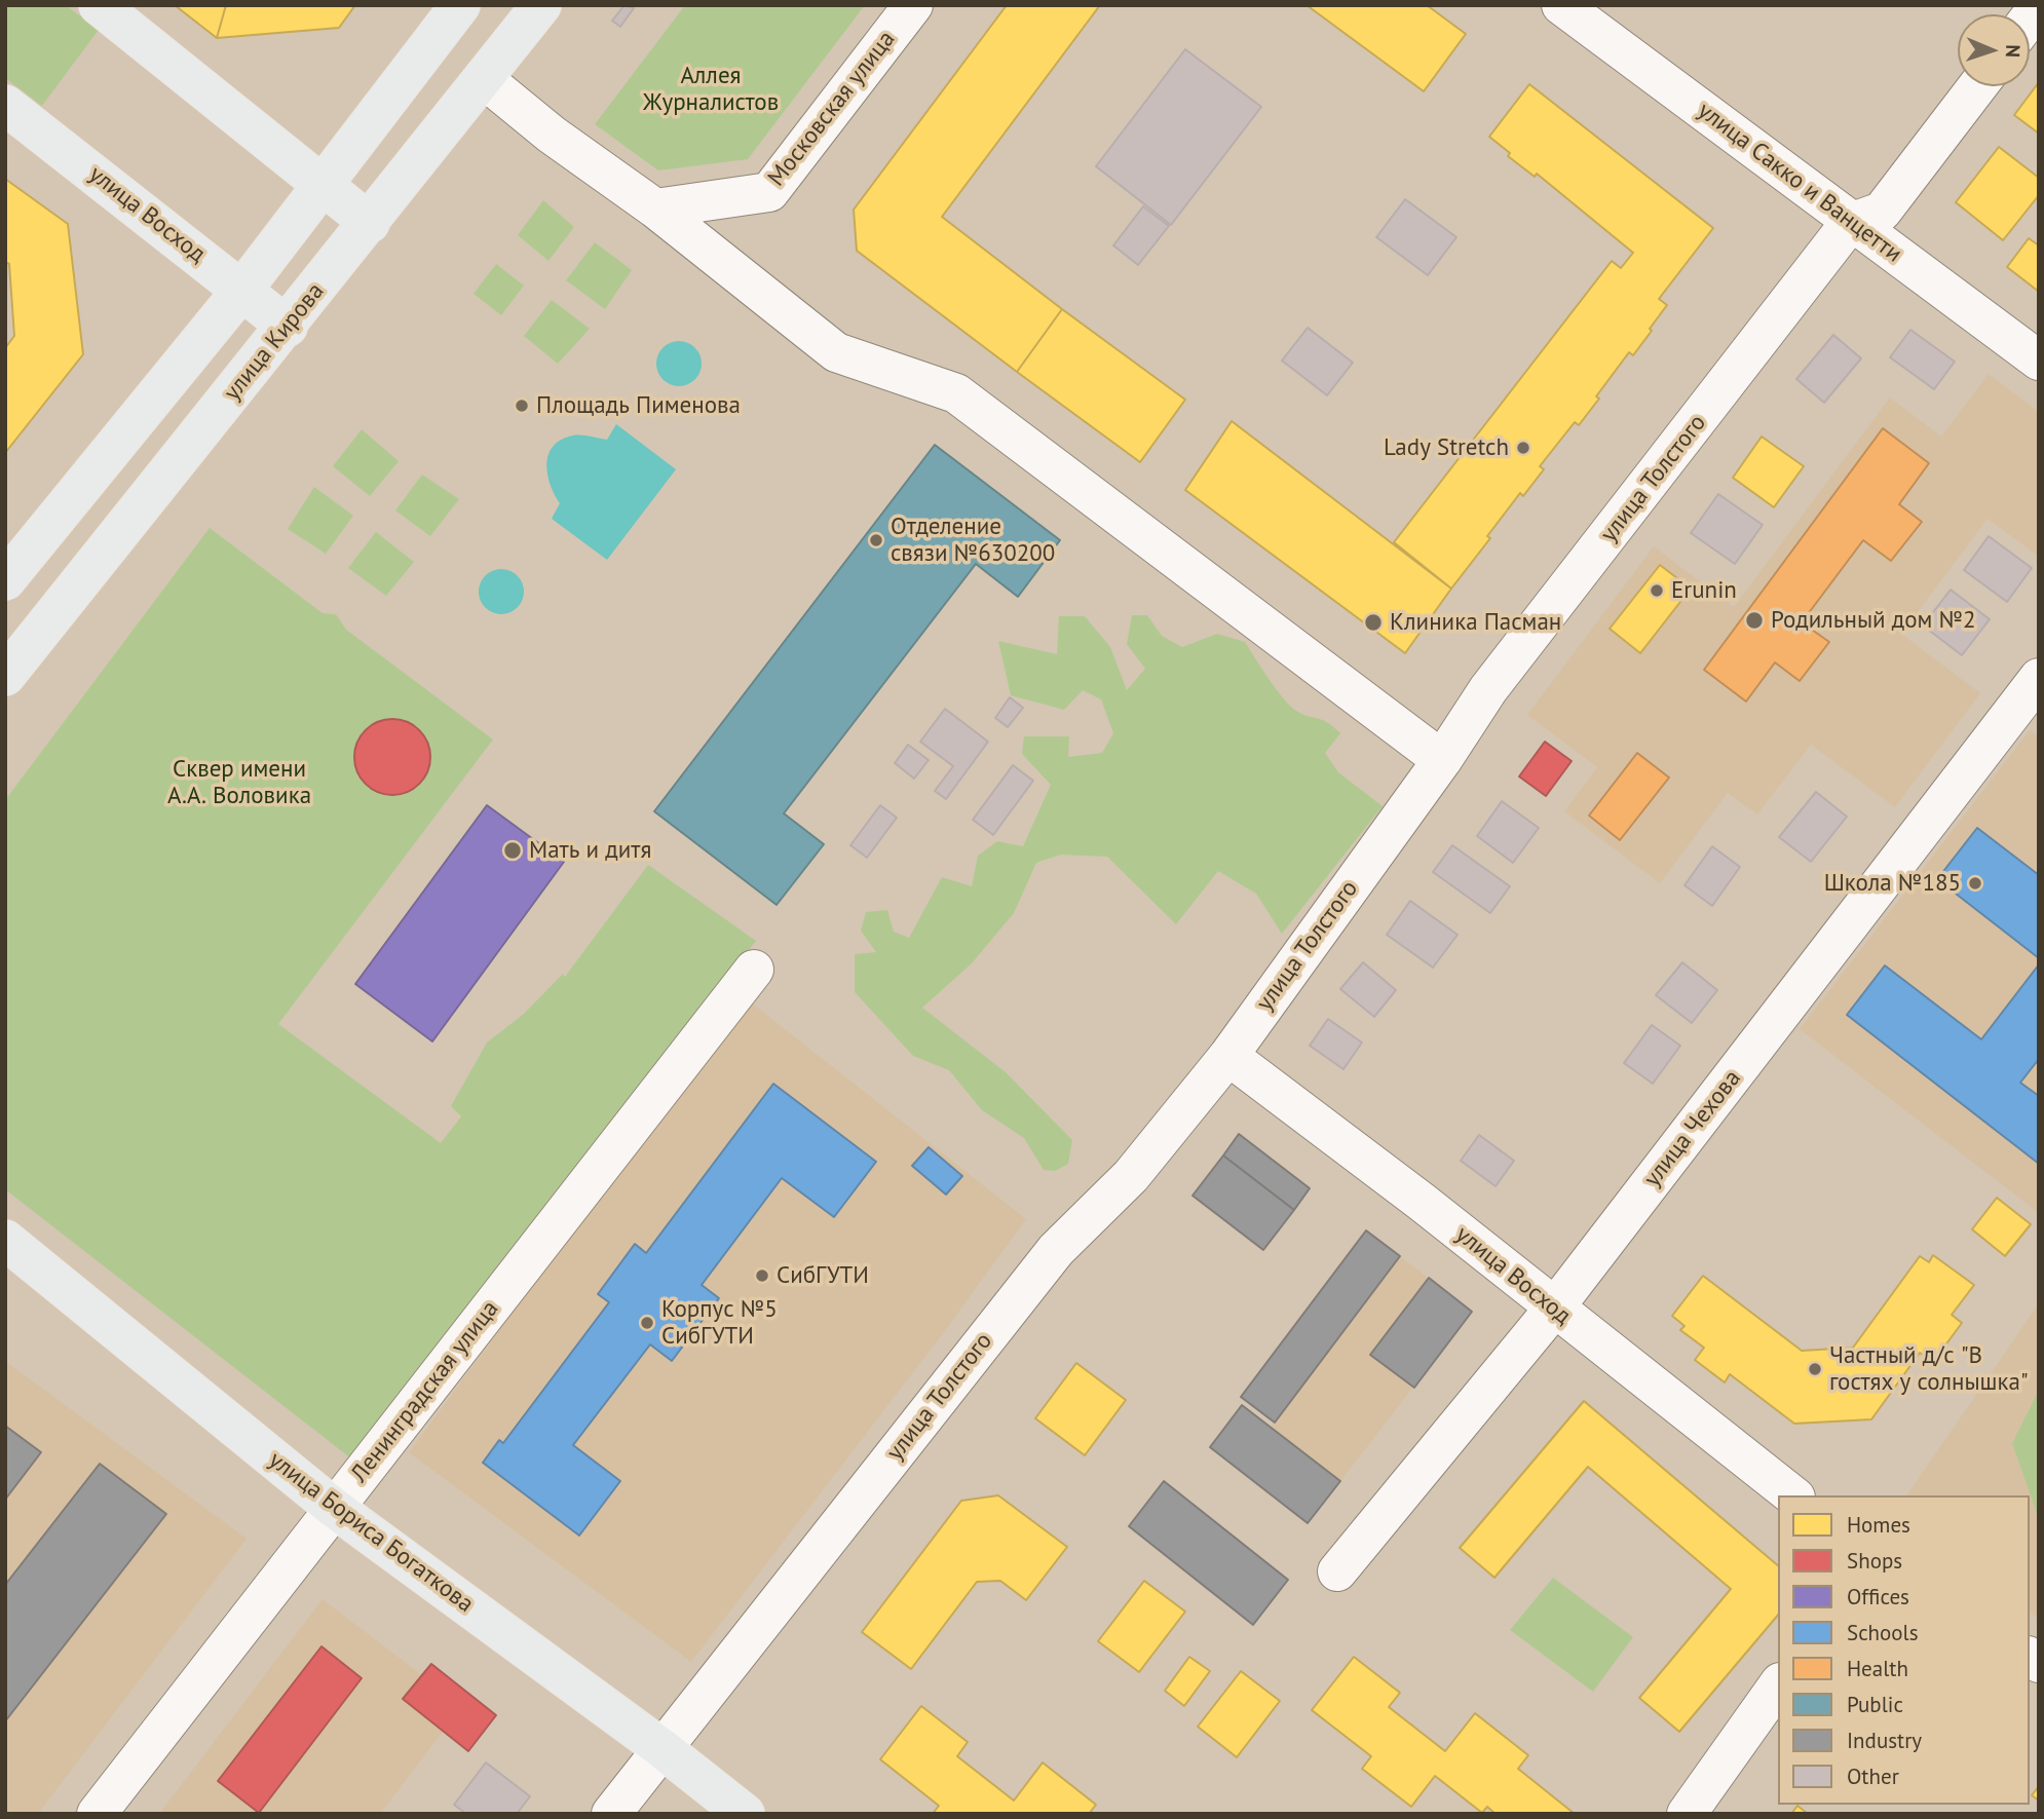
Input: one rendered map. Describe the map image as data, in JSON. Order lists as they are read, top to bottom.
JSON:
{
  "streets": {
    "main road": ["улица Восход", "улица Кирова", "улица Бориса Богаткова"],
    "street": [
      "Московская улица",
      "улица Сакко и Ванцетти",
      "улица Толстого",
      "улица Чехова",
      "Ленинградская улица"
    ]
  },
  "crossings": [
    ["улица Сакко и Ванцетти", "улица Толстого"],
    ["улица Восход", "улица Кирова"],
    ["улица Восход", "улица Толстого"],
    ["улица Восход", "улица Чехова"],
    ["улица Толстого", "улица Бориса Богаткова"],
    ["Ленинградская улица", "улица Бориса Богаткова"]
  ],
  "parks": ["Аллея Журналистов", "Cквер имени А.А. Воловика"],
  "places": [
    "Площадь Пименова",
    "Lady Stretch",
    "Отделение связи №630200",
    "Erunin",
    "Родильный дом №2",
    "Клиника Пасман",
    "Мать и дитя",
    "Школа №185",
    "СибГУТИ",
    "Корпус №5 СибГУТИ",
    "Частный д/c \"В гостях у солнышка\""
  ],
  "legend": [
    "Homes",
    "Shops",
    "Offices",
    "Schools",
    "Health",
    "Public",
    "Industry",
    "Other"
  ],
  "north": "right"
}
